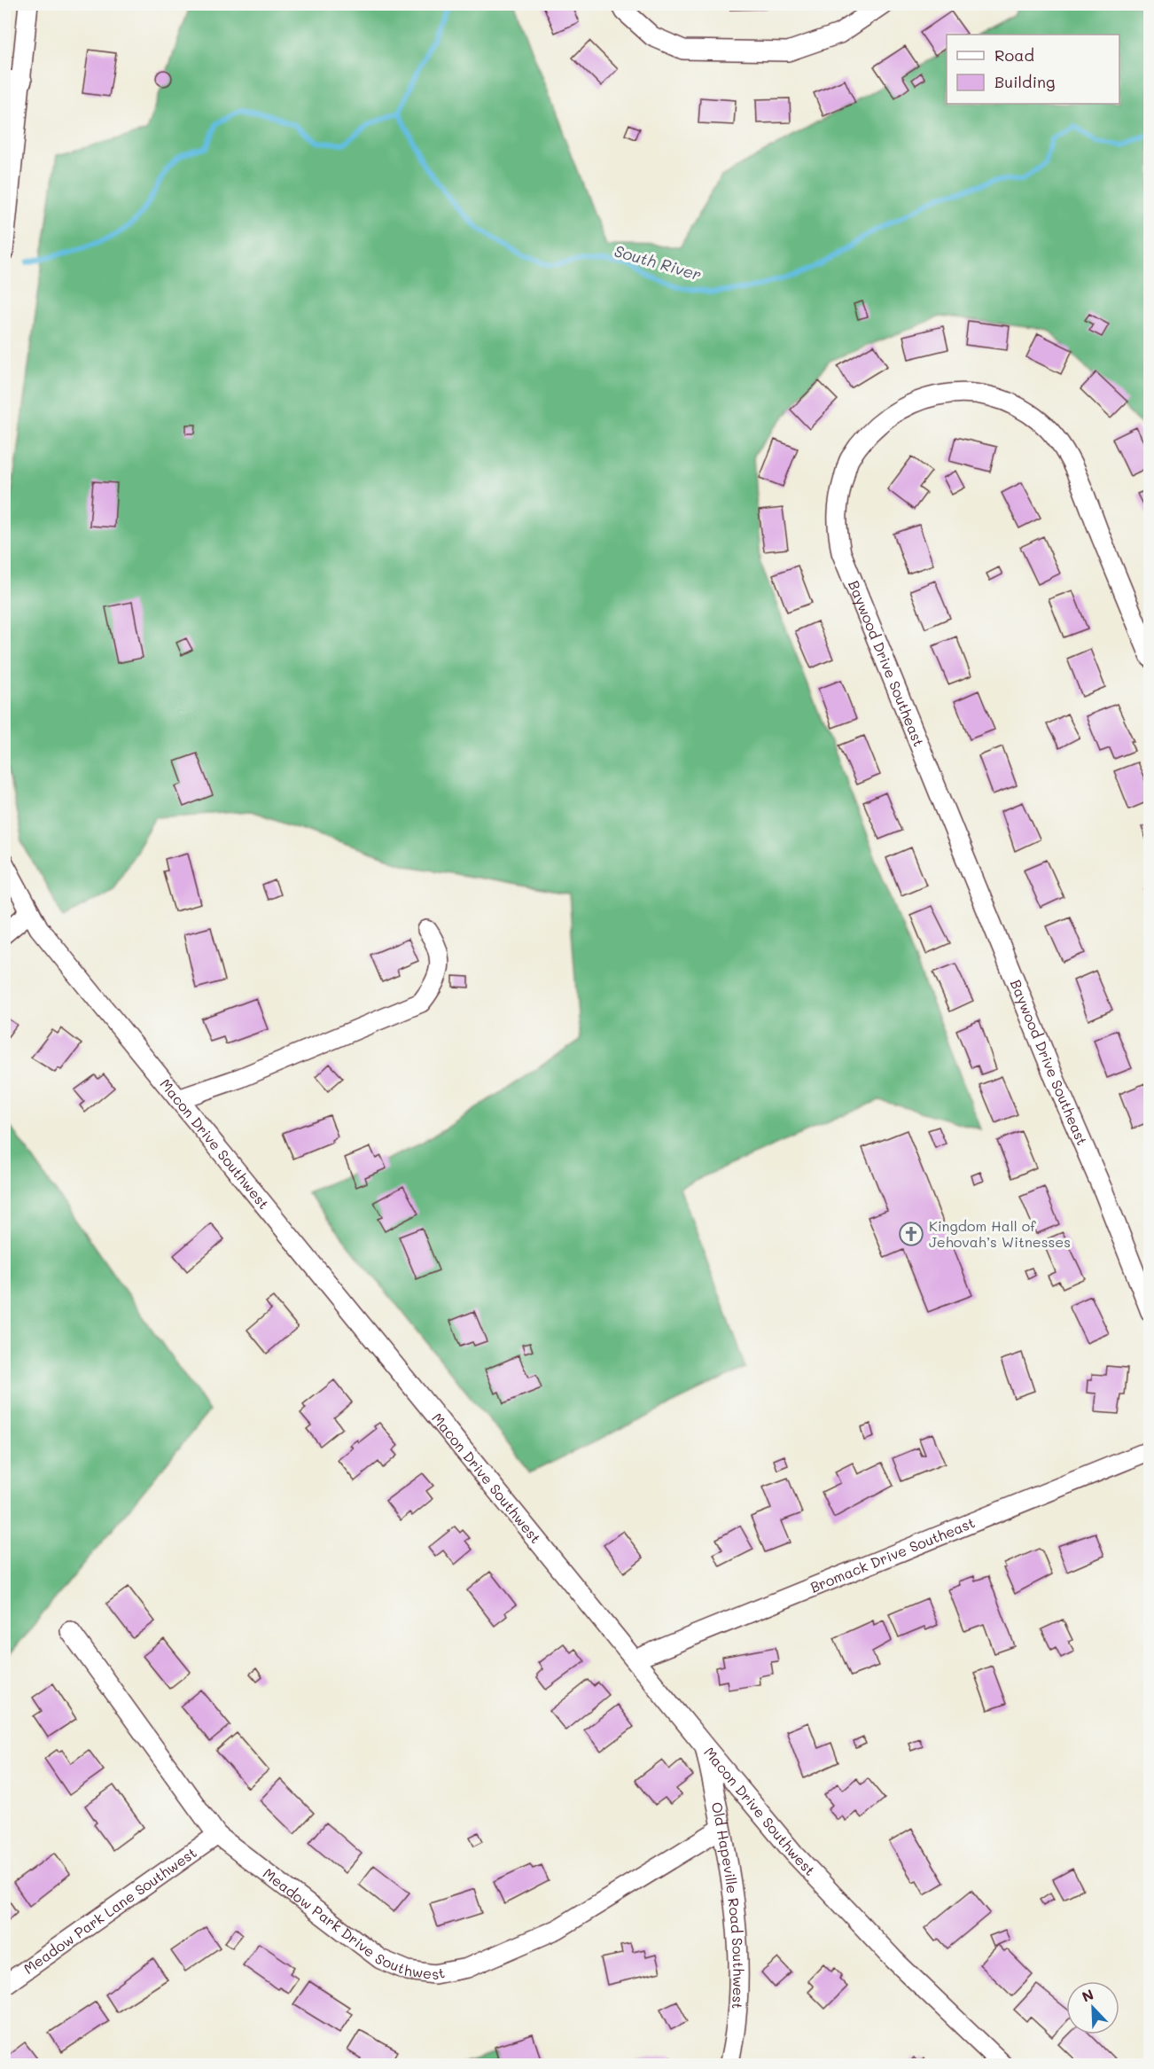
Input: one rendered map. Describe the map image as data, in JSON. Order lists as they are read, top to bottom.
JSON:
{
  "streets": {
    "street": [
      "Baywood Drive Southeast",
      "Macon Drive Southwest",
      "Bromack Drive Southeast",
      "Old Hapeville Road Southwest",
      "Meadow Park Lane Southwest",
      "Meadow Park Drive Southwest"
    ]
  },
  "crossings": [
    ["Macon Drive Southwest", "Bromack Drive Southeast"],
    ["Macon Drive Southwest", "Old Hapeville Road Southwest"],
    ["Old Hapeville Road Southwest", "Meadow Park Drive Southwest"],
    ["Meadow Park Lane Southwest", "Meadow Park Drive Southwest"]
  ],
  "water": ["South River"],
  "places": {
    "church": ["Kingdom Hall of Jehovah’s Witnesses"]
  },
  "legend": ["Road", "Building"],
  "north": "top left"
}
